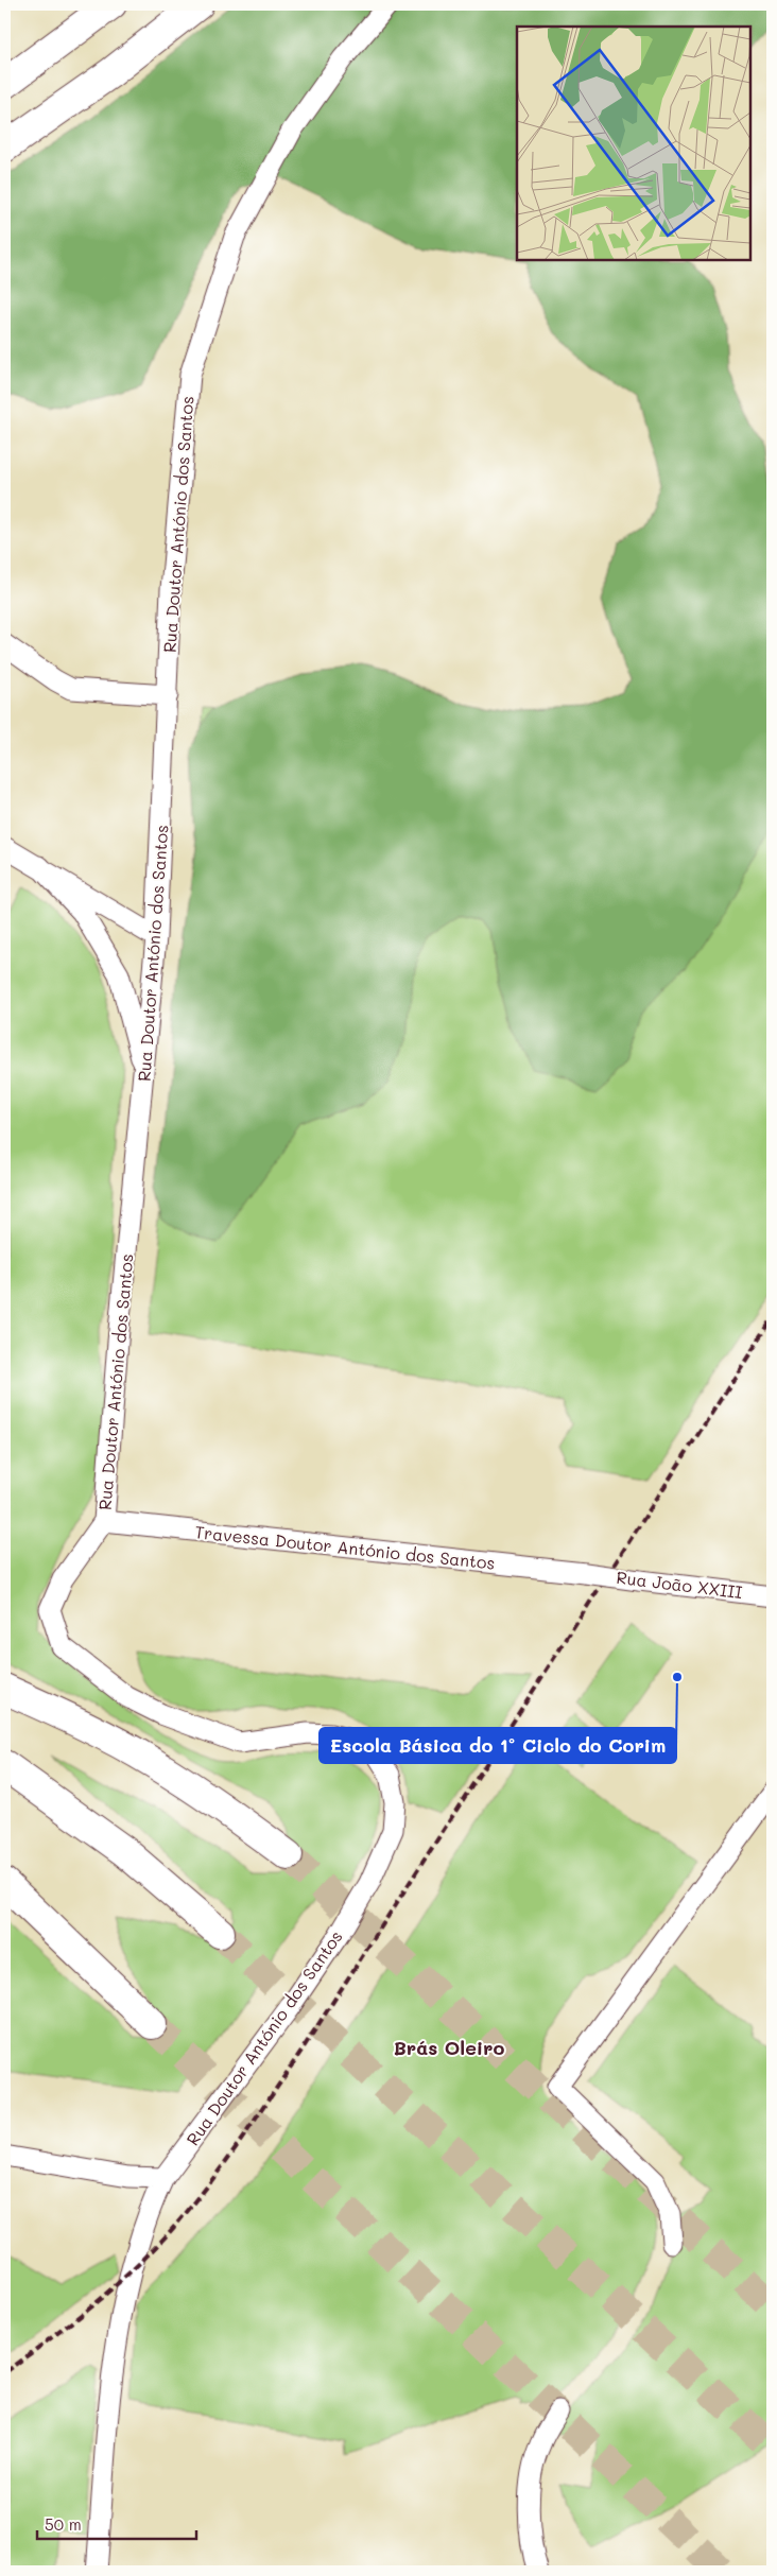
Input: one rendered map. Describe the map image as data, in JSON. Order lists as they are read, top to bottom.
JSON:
{
  "streets": {
    "street": ["Rua Doutor António dos Santos", "Travessa Doutor António dos Santos", "Rua João XXIII"]
  },
  "crossings": [
    ["Rua Doutor António dos Santos", "Travessa Doutor António dos Santos"],
    ["Travessa Doutor António dos Santos", "Rua João XXIII"]
  ],
  "districts": ["Brás Oleiro"],
  "places": ["Escola Básica do 1º Ciclo do Corim"],
  "scale_bar": "50 m"
}
